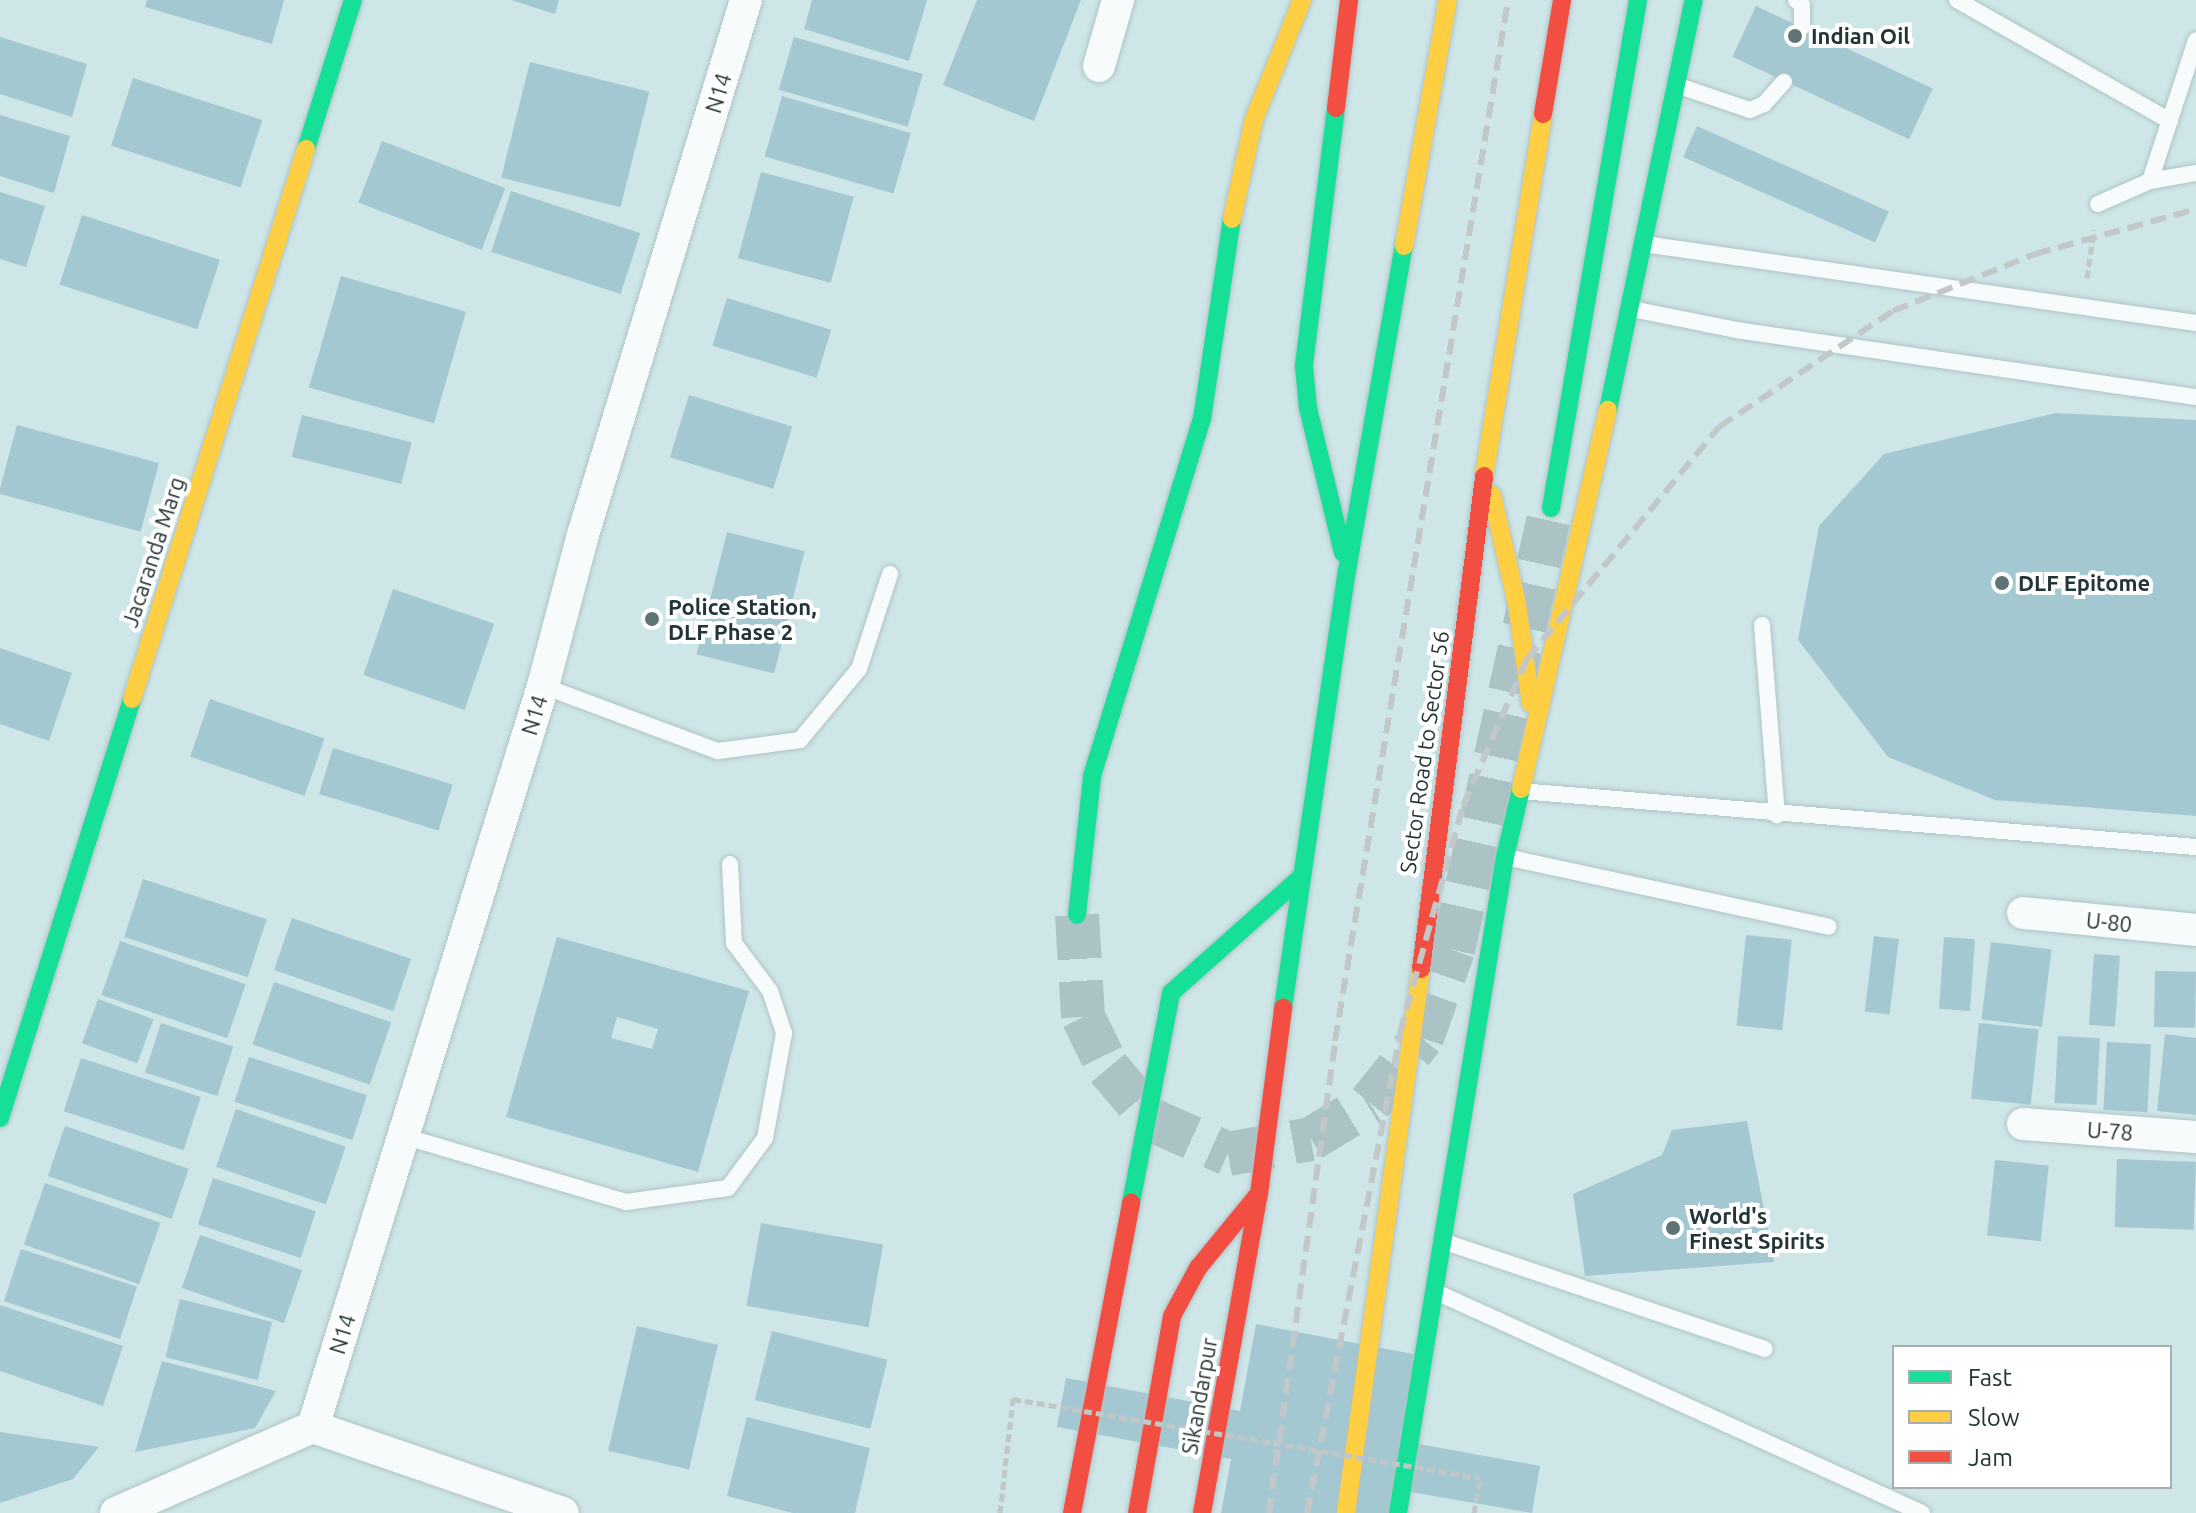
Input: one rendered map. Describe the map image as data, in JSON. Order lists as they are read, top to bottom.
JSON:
{
  "streets": {
    "street": [
      "N14",
      "Jacaranda Marg",
      "Sector Road to Sector 56",
      "U-80",
      "U-78",
      "Sikandarpur"
    ]
  },
  "places": [
    "Indian Oil",
    "DLF Epitome",
    "Police Station, DLF Phase 2",
    "World's Finest Spirits"
  ],
  "legend": ["Fast", "Slow", "Jam"]
}
